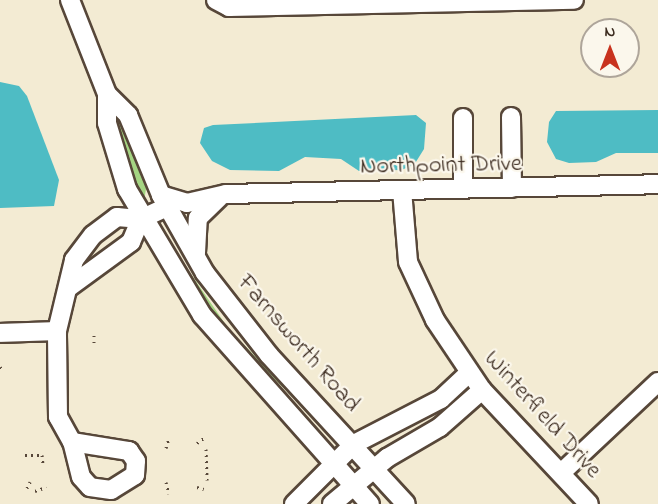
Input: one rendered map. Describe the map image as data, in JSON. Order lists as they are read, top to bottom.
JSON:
{
  "streets": {
    "street": ["Northpoint Drive", "Farnsworth Road", "Winterfield Drive"]
  },
  "crossings": [
    ["Northpoint Drive", "Farnsworth Road"],
    ["Northpoint Drive", "Winterfield Drive"]
  ],
  "north": "top"
}
